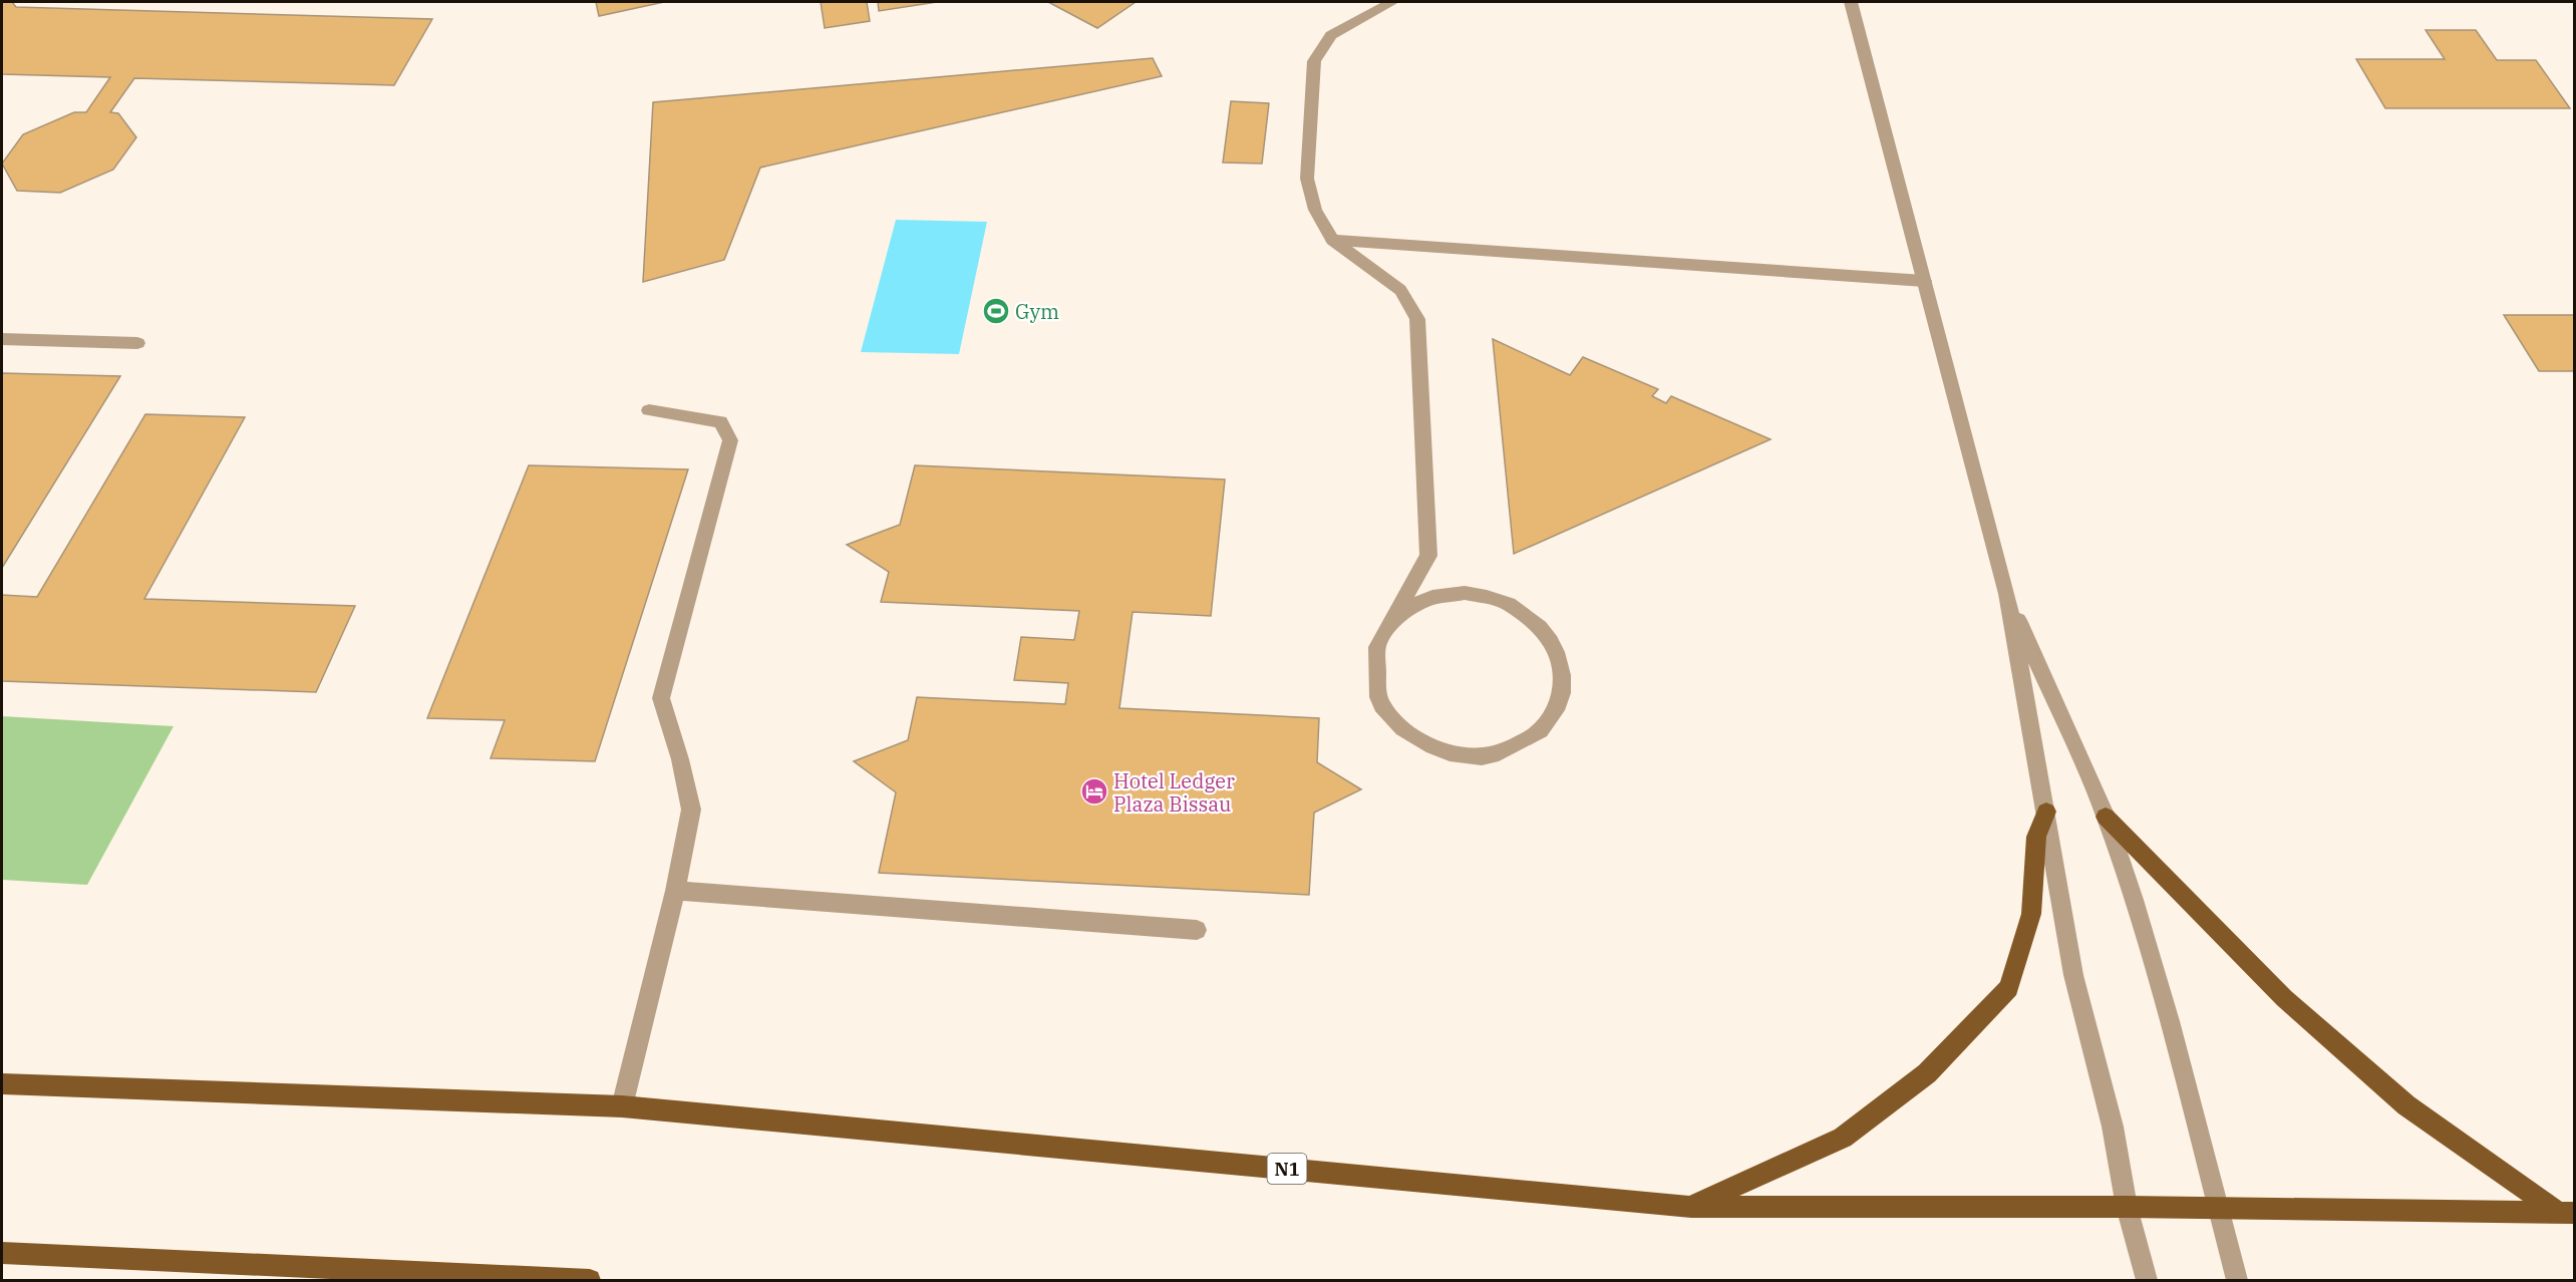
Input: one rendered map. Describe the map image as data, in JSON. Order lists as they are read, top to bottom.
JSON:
{
  "streets": {
    "main road": ["N1"]
  },
  "places": {
    "sports": ["Gym"],
    "hotel": ["Hotel Ledger Plaza Bissau"]
  }
}
